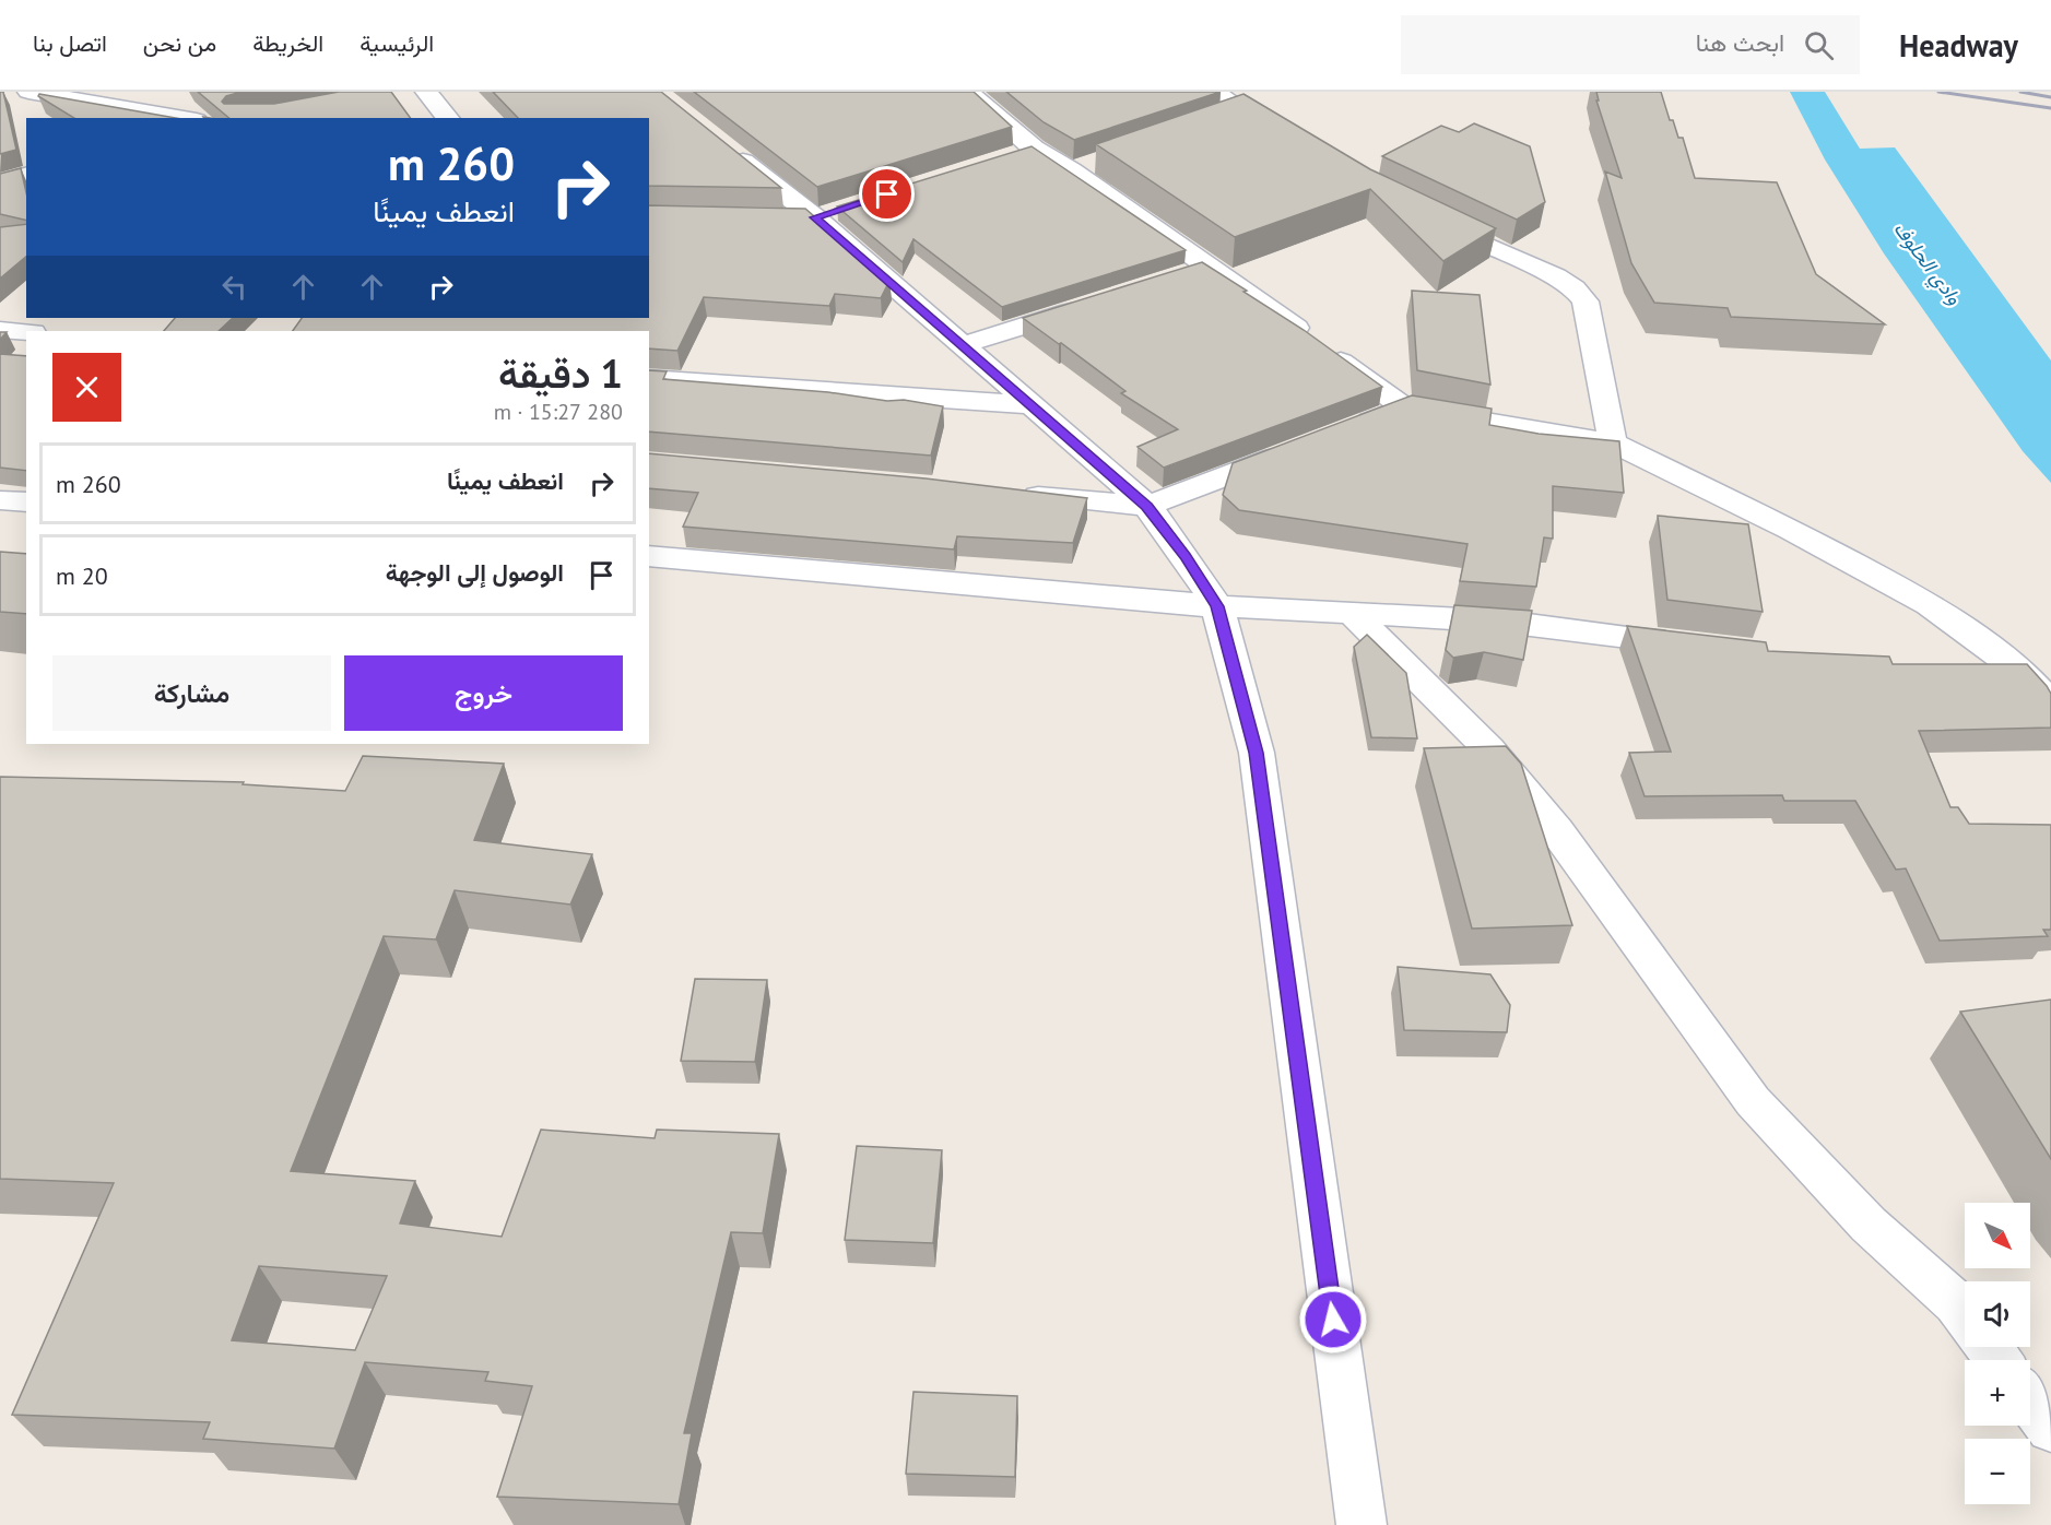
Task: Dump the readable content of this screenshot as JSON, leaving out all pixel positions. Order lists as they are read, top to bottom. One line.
{"water":["وادي الحلوف"],"north":"bottom right","page":{"header":"Headway","search":"ابحث هنا","nav":["الرئيسية","الخريطة","من نحن","اتصل بنا"],"turn":["260 m","انعطف يمينًا"],"heading":["1 دقيقة","280 m · 15:27"],"list":[{"name":"انعطف يمينًا","value":"260 m"},{"name":"الوصول إلى الوجهة","value":"20 m"}],"buttons":["خروج","مشاركة"],"map_buttons":["+","−"]}}
